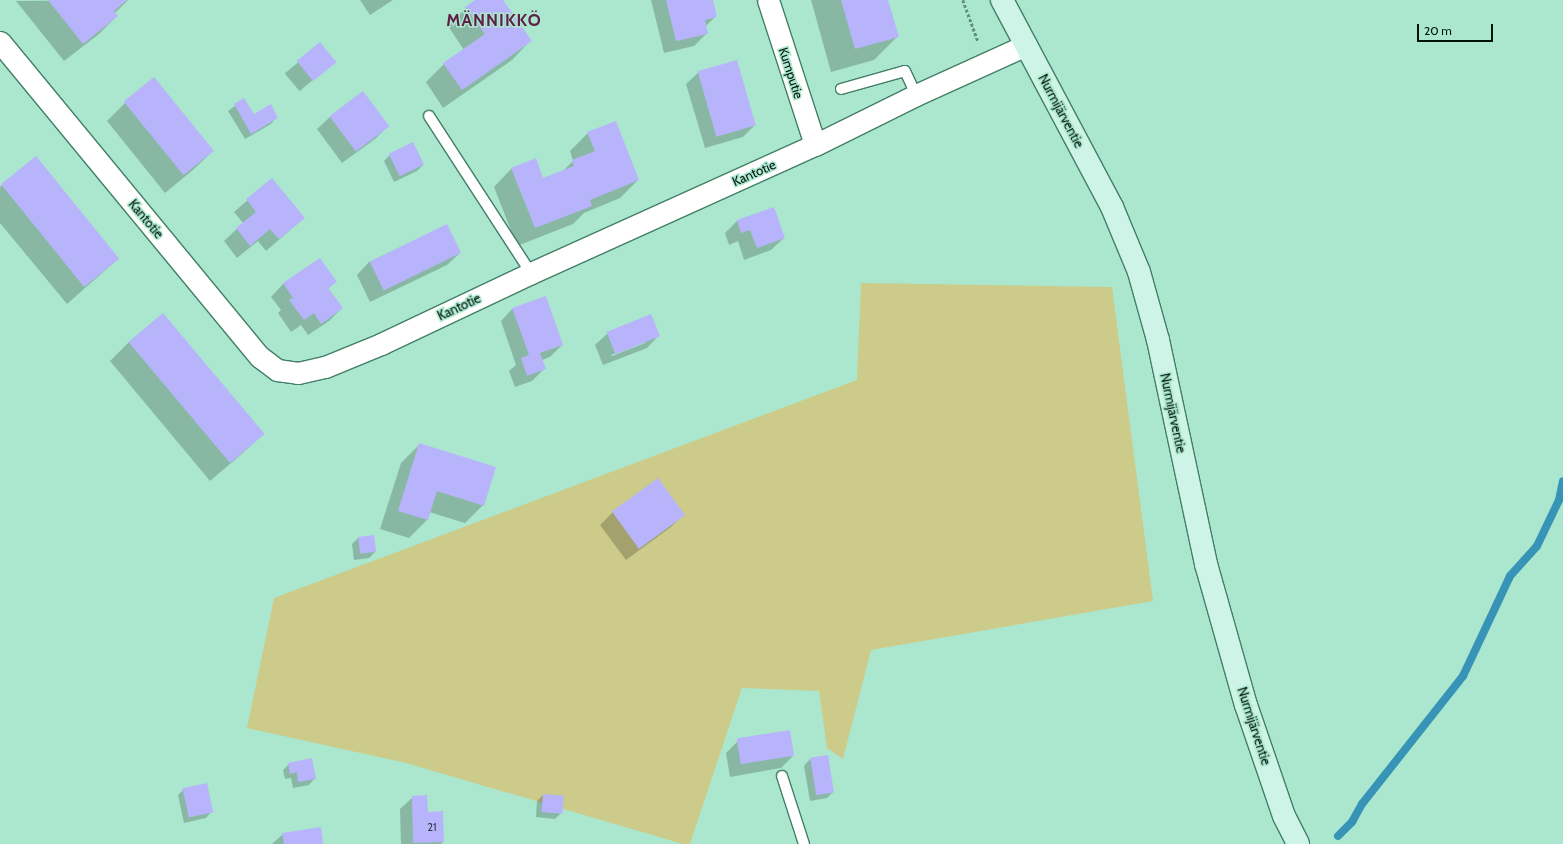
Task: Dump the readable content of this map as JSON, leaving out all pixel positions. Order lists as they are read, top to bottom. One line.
{"streets":{"street":["Kumputie","Nurmijärventie","Kantotie"]},"crossings":[["Kumputie","Kantotie"],["Nurmijärventie","Kantotie"]],"districts":["MÄNNIKKÖ"],"house_numbers":["21"],"scale_bar":"20 m"}
